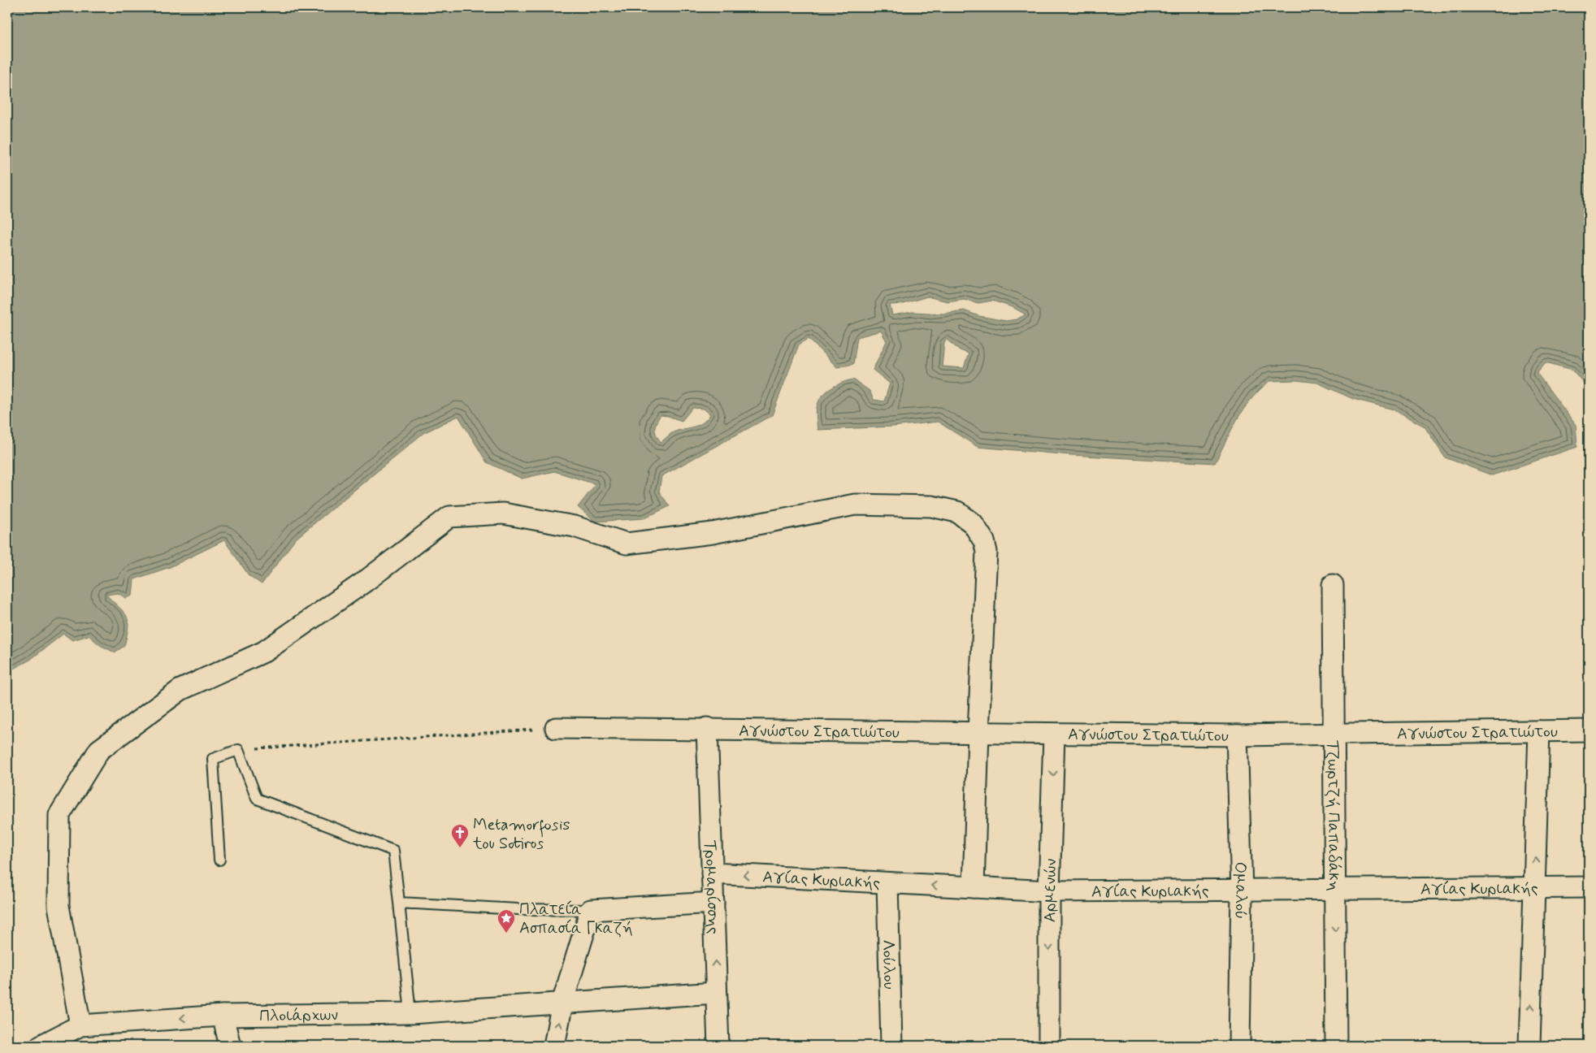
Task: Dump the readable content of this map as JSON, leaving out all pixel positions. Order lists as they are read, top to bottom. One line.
{"streets":{"street":["Αγνώστου Στρατιώτου","Τζωρτζή Παπαδάκη","Αγίας Κυριακής","Τρομαρίσσης","Αρμενών","Ομαλού","Λούλου","Πλοιάρχων"]},"crossings":[["Αγνώστου Στρατιώτου","Τζωρτζή Παπαδάκη"],["Αγνώστου Στρατιώτου","Τρομαρίσσης"],["Αγνώστου Στρατιώτου","Αρμενών"],["Αγνώστου Στρατιώτου","Ομαλού"],["Τζωρτζή Παπαδάκη","Αγίας Κυριακής"],["Αγίας Κυριακής","Τρομαρίσσης"],["Αγίας Κυριακής","Αρμενών"],["Αγίας Κυριακής","Ομαλού"],["Αγίας Κυριακής","Λούλου"],["Τρομαρίσσης","Πλοιάρχων"]],"places":{"church":["Metamorfosis tou Sotiros"],"place":["Πλατεία Ασπασία Γκαζή"]}}
